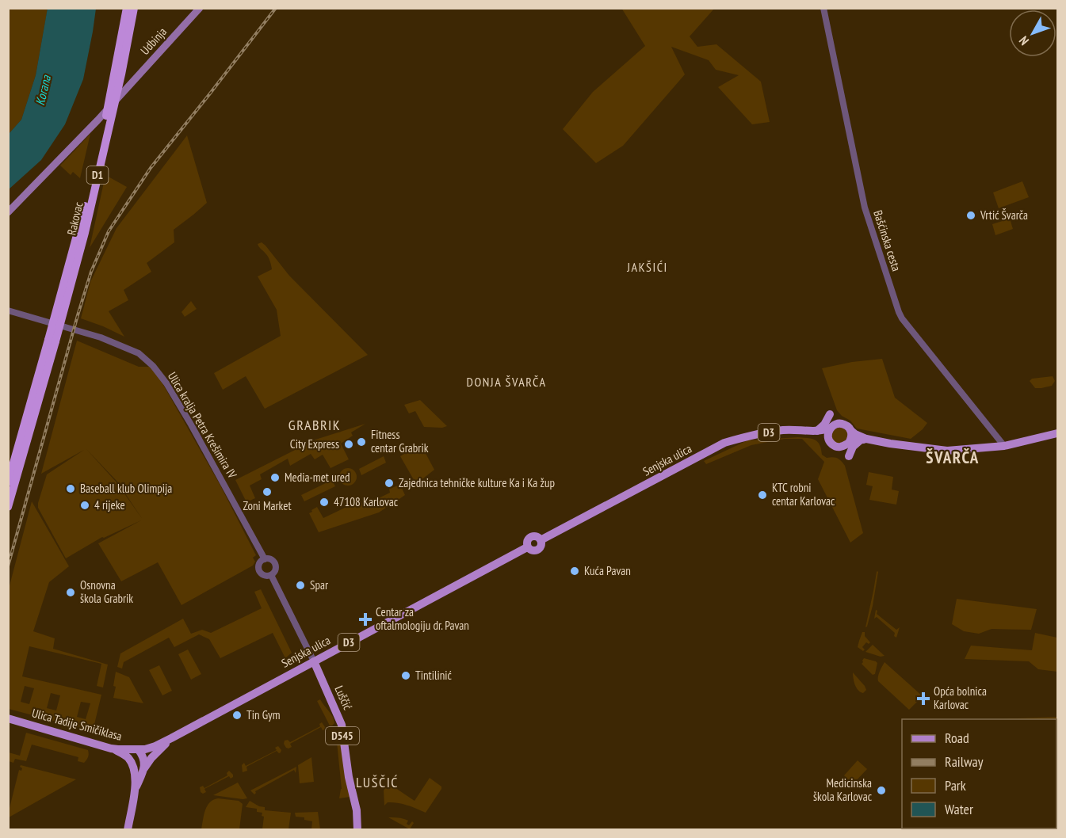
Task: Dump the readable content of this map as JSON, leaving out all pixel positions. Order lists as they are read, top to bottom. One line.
{"streets":{"highway":["D1","Rakovac"],"main road":["Udbinja","D3","Senjska ulica","Luščić","Ulica Tadije Smičiklasa","D545"],"street":["Bašćinska cesta","Ulica kralja Petra Krešimira IV"]},"crossings":[["D1","Rakovac"],["Bašćinska cesta","D3"],["D3","Senjska ulica"],["D3","Ulica Tadije Smičiklasa"],["Senjska ulica","Luščić"]],"districts":["JAKŠIĆI","DONJA ŠVARČA","GRABRIK","ŠVARČA","LUŠČIĆ"],"water":["Korana"],"places":{"other":["Vrtić Švarča","Fitness centar Grabrik","City Express","Media-met ured","Zajednica tehničke kulture Ka i Ka žup","Baseball klub Olimpija","Zoni Market","KTC robni centar Karlovac","47108 Karlovac","4 rijeke","Kuća Pavan","Spar","Osnovna škola Grabrik","Tintilinić","Tin Gym","Medicinska škola Karlovac"],"health":["Centar za oftalmologiju dr. Pavan","Opća bolnica Karlovac"]},"legend":["Road","Railway","Park","Water"],"north":"bottom left"}
